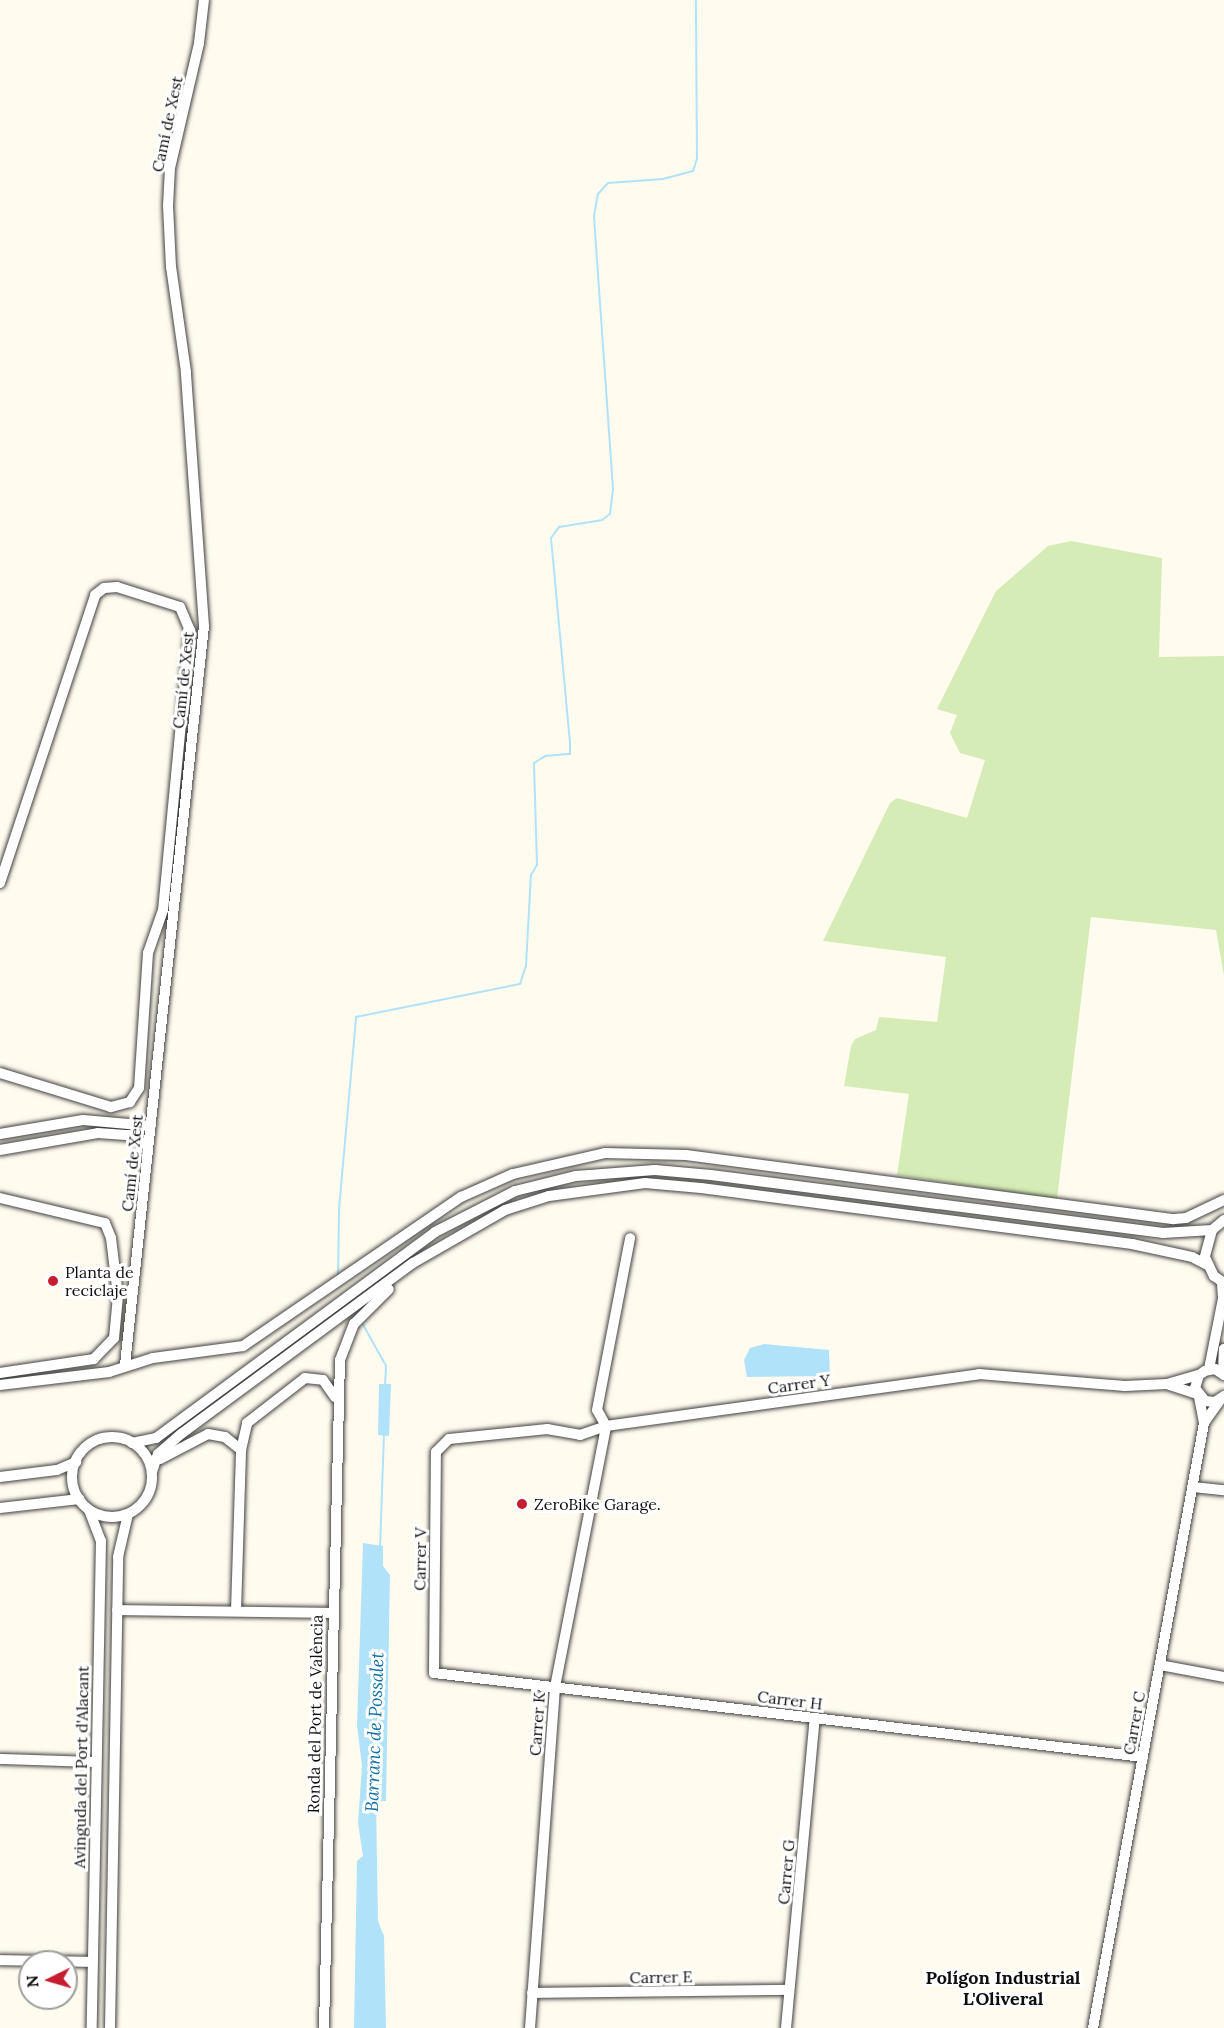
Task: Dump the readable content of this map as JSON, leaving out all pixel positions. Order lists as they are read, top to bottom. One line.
{"streets":{"street":["Camí de Xest","Carrer Y","Carrer V","Carrer H","Ronda del Port de València","Carrer C","Carrer K","Avinguda del Port d'Alacant","Carrer G","Carrer E"]},"crossings":[["Carrer Y","Carrer V"],["Carrer Y","Carrer C"],["Carrer Y","Carrer K"],["Carrer V","Carrer H"],["Carrer H","Carrer C"],["Carrer H","Carrer K"],["Carrer H","Carrer G"],["Carrer K","Carrer E"],["Carrer G","Carrer E"]],"districts":["Polígon Industrial L'Oliveral"],"water":["Barranc de Possalet"],"places":["Planta de reciclaje","ZeroBike Garage."],"north":"left"}
